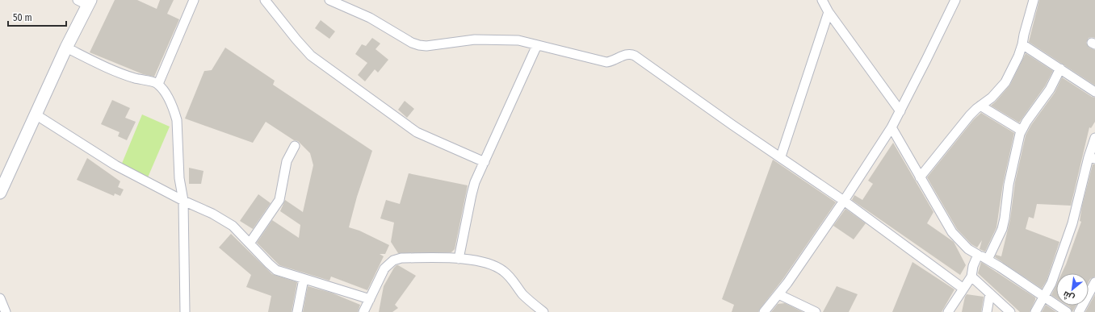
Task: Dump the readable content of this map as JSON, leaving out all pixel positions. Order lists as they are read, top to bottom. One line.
{"scale_bar":"50 m","north":"bottom left"}
